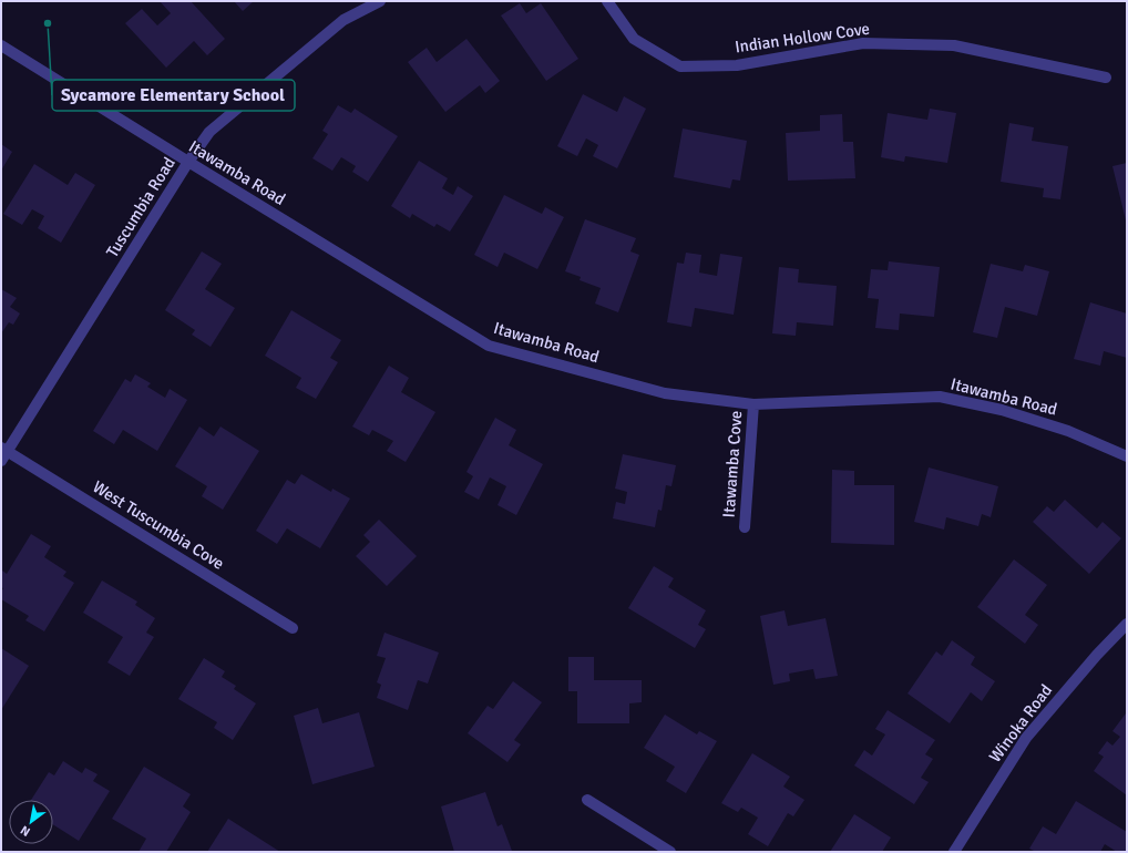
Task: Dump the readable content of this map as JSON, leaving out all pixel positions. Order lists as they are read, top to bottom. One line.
{"streets":{"street":["Indian Hollow Cove","Itawamba Road","Tuscumbia Road","Itawamba Cove","West Tuscumbia Cove","Winoka Road"]},"crossings":[["Itawamba Road","Tuscumbia Road"],["Itawamba Road","Itawamba Cove"],["Tuscumbia Road","West Tuscumbia Cove"]],"places":["Sycamore Elementary School"],"north":"bottom left"}
